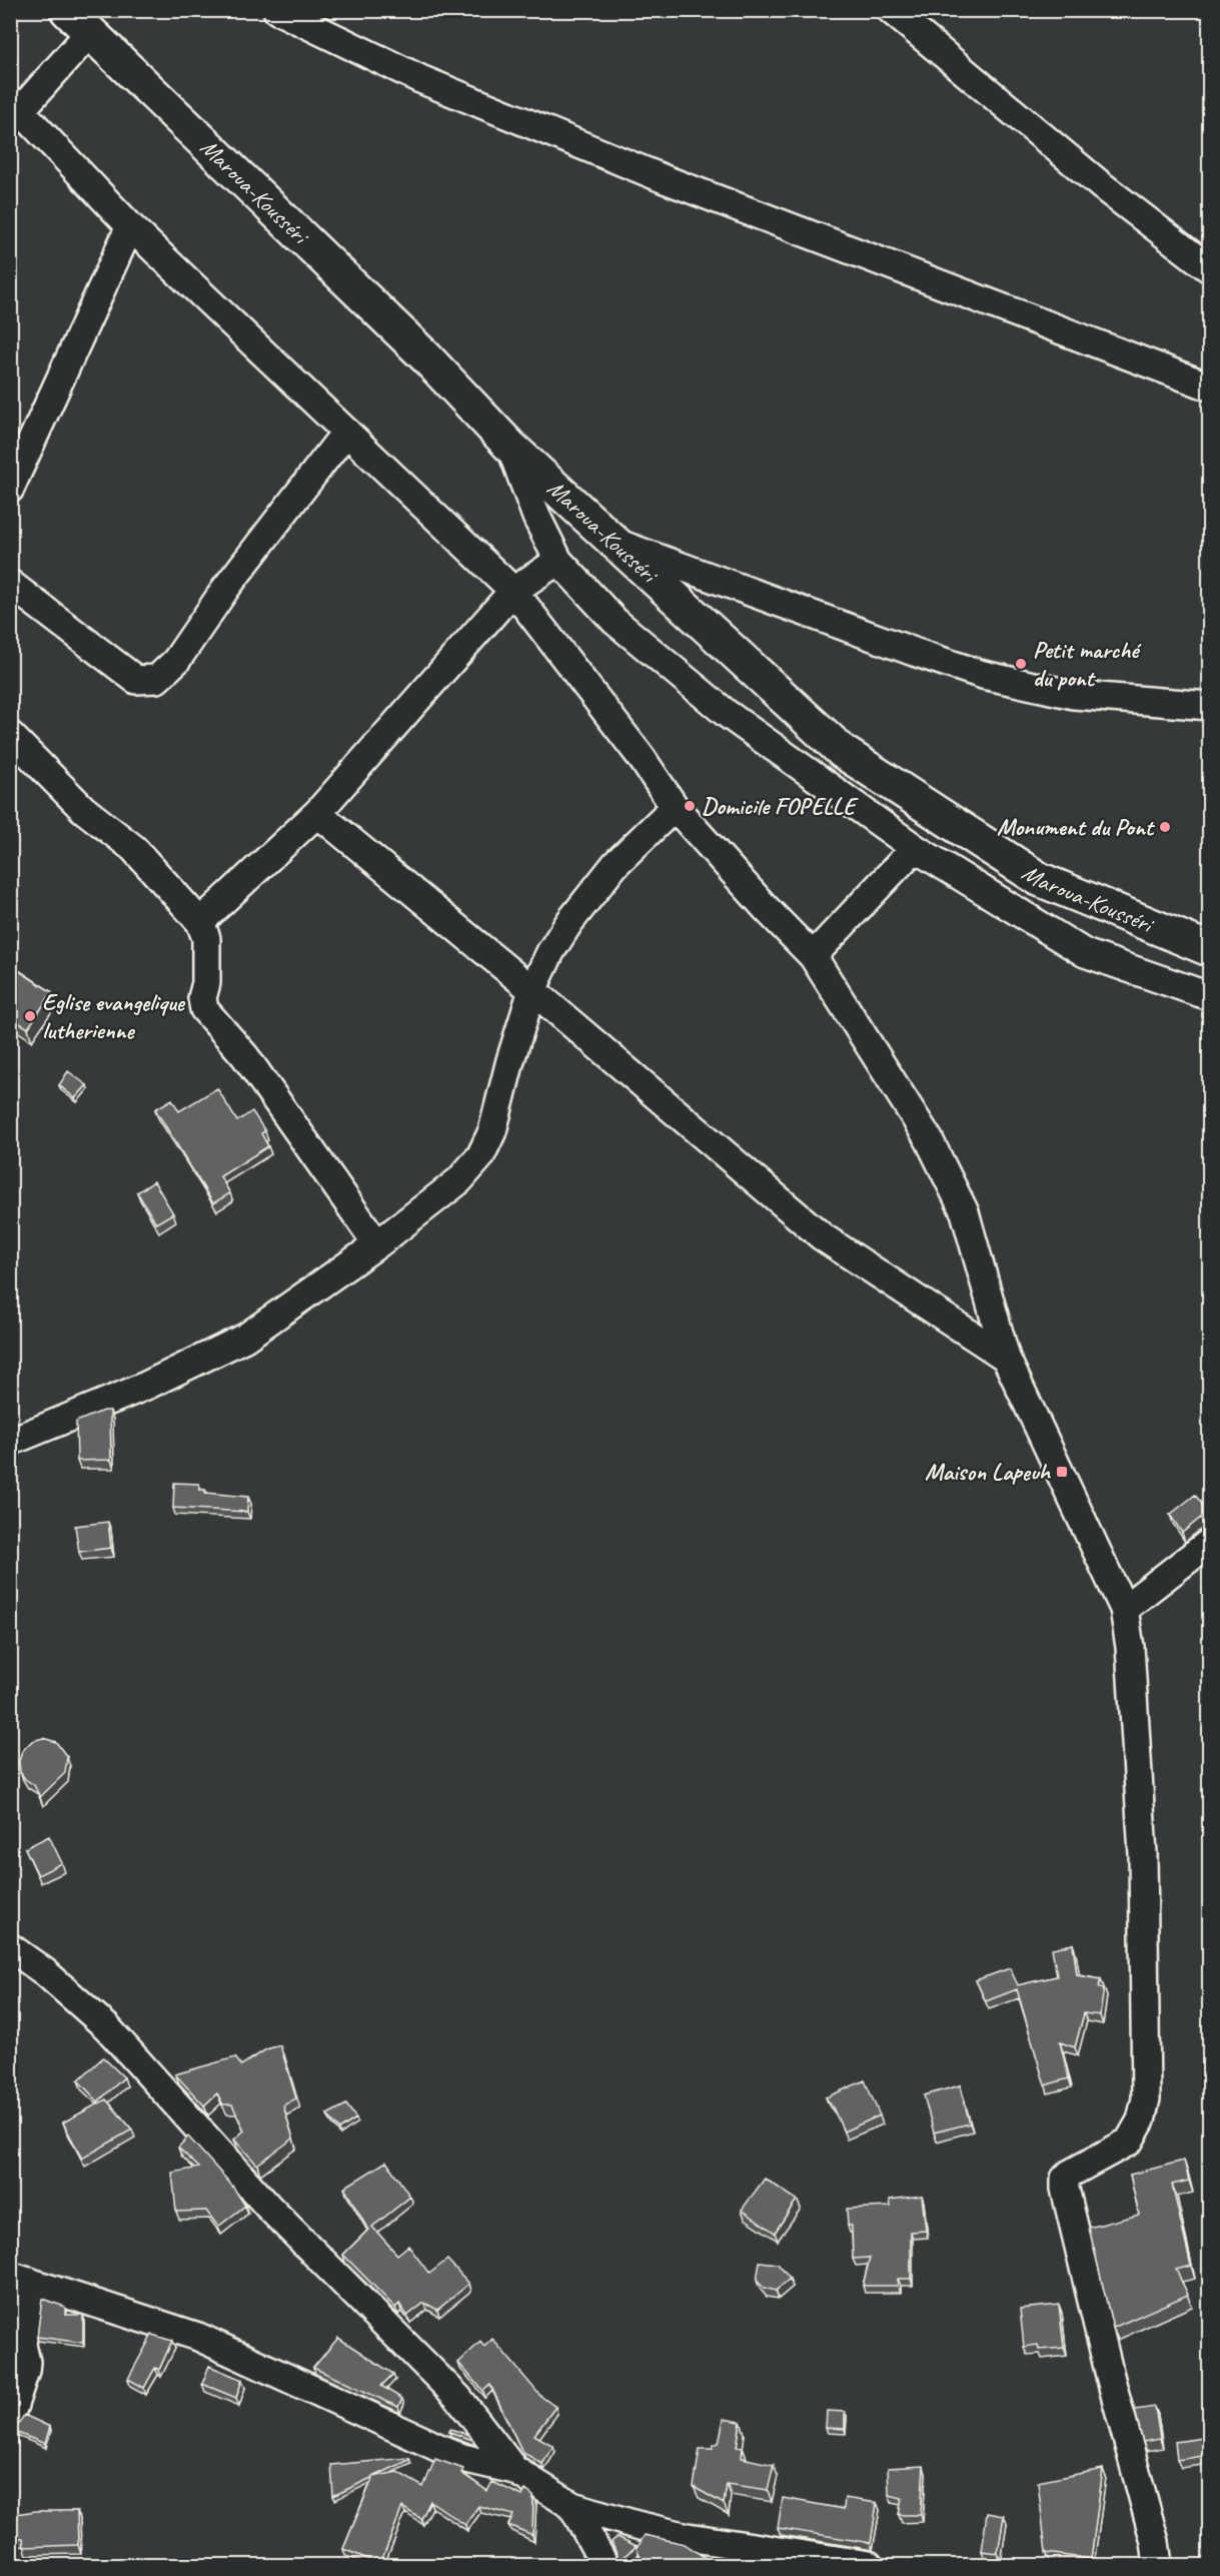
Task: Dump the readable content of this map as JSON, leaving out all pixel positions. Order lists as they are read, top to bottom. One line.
{"streets":{"highway":["Maroua-Kousséri"]},"places":{"other":["Petit marché du pont","Domicile FOPELLE","Monument du Pont","Eglise evangelique lutherienne"],"transit":["Maison Lapeuh"]}}
